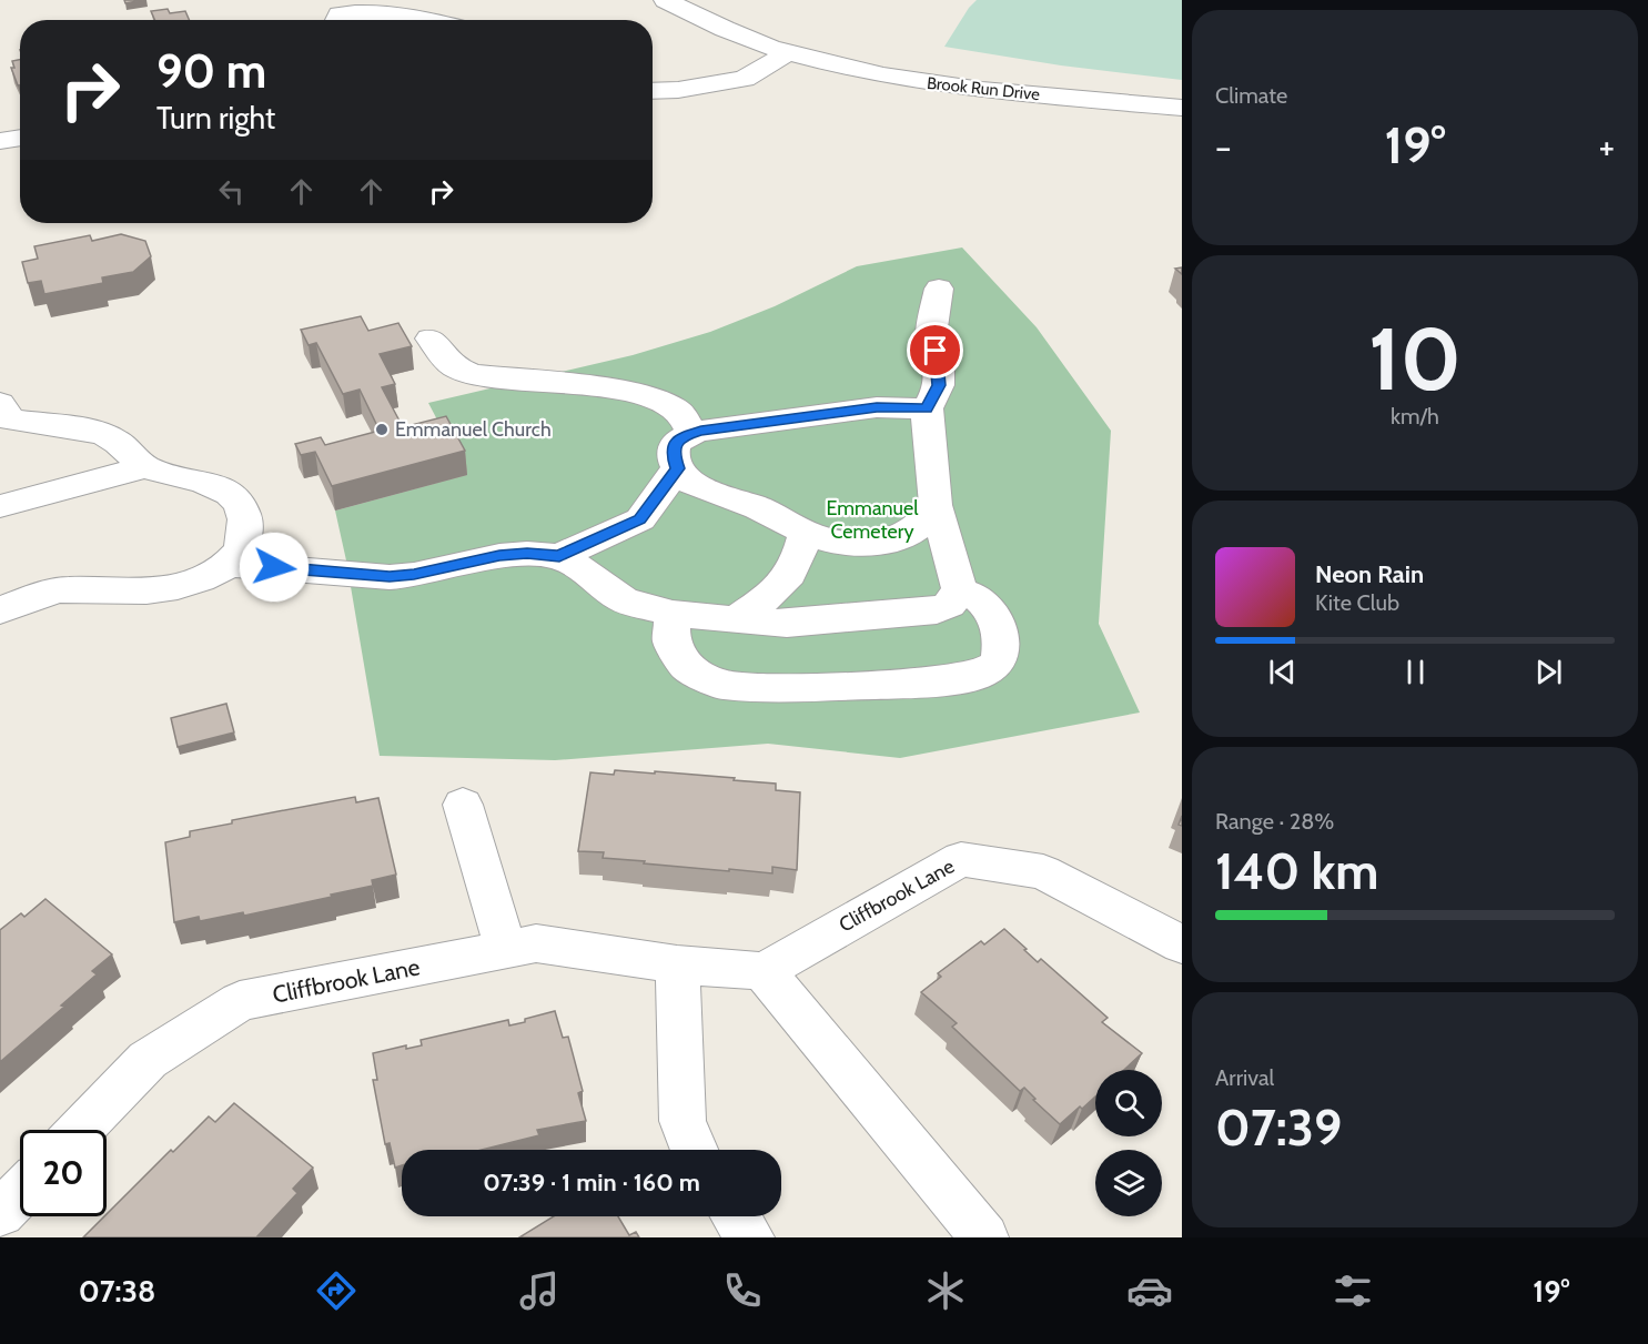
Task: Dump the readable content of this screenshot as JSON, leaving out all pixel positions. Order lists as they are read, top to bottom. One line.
{"streets":{"street":["Brook Run Drive","Cliffbrook Lane"]},"parks":["Emmanuel Cemetery"],"places":["Emmanuel Church"],"page":{"tile":["Climate",["10","km/h"],["Range · 28%","140 km"],["Arrival","07:39"]],"turn":["90 m","Turn right"],"heat":["−","19°","+"],"song":["Neon Rain","Kite Club"],"limit":"20","trip":"07:39 · 1 min · 160 m","tabs":["07:38","19°"]}}
